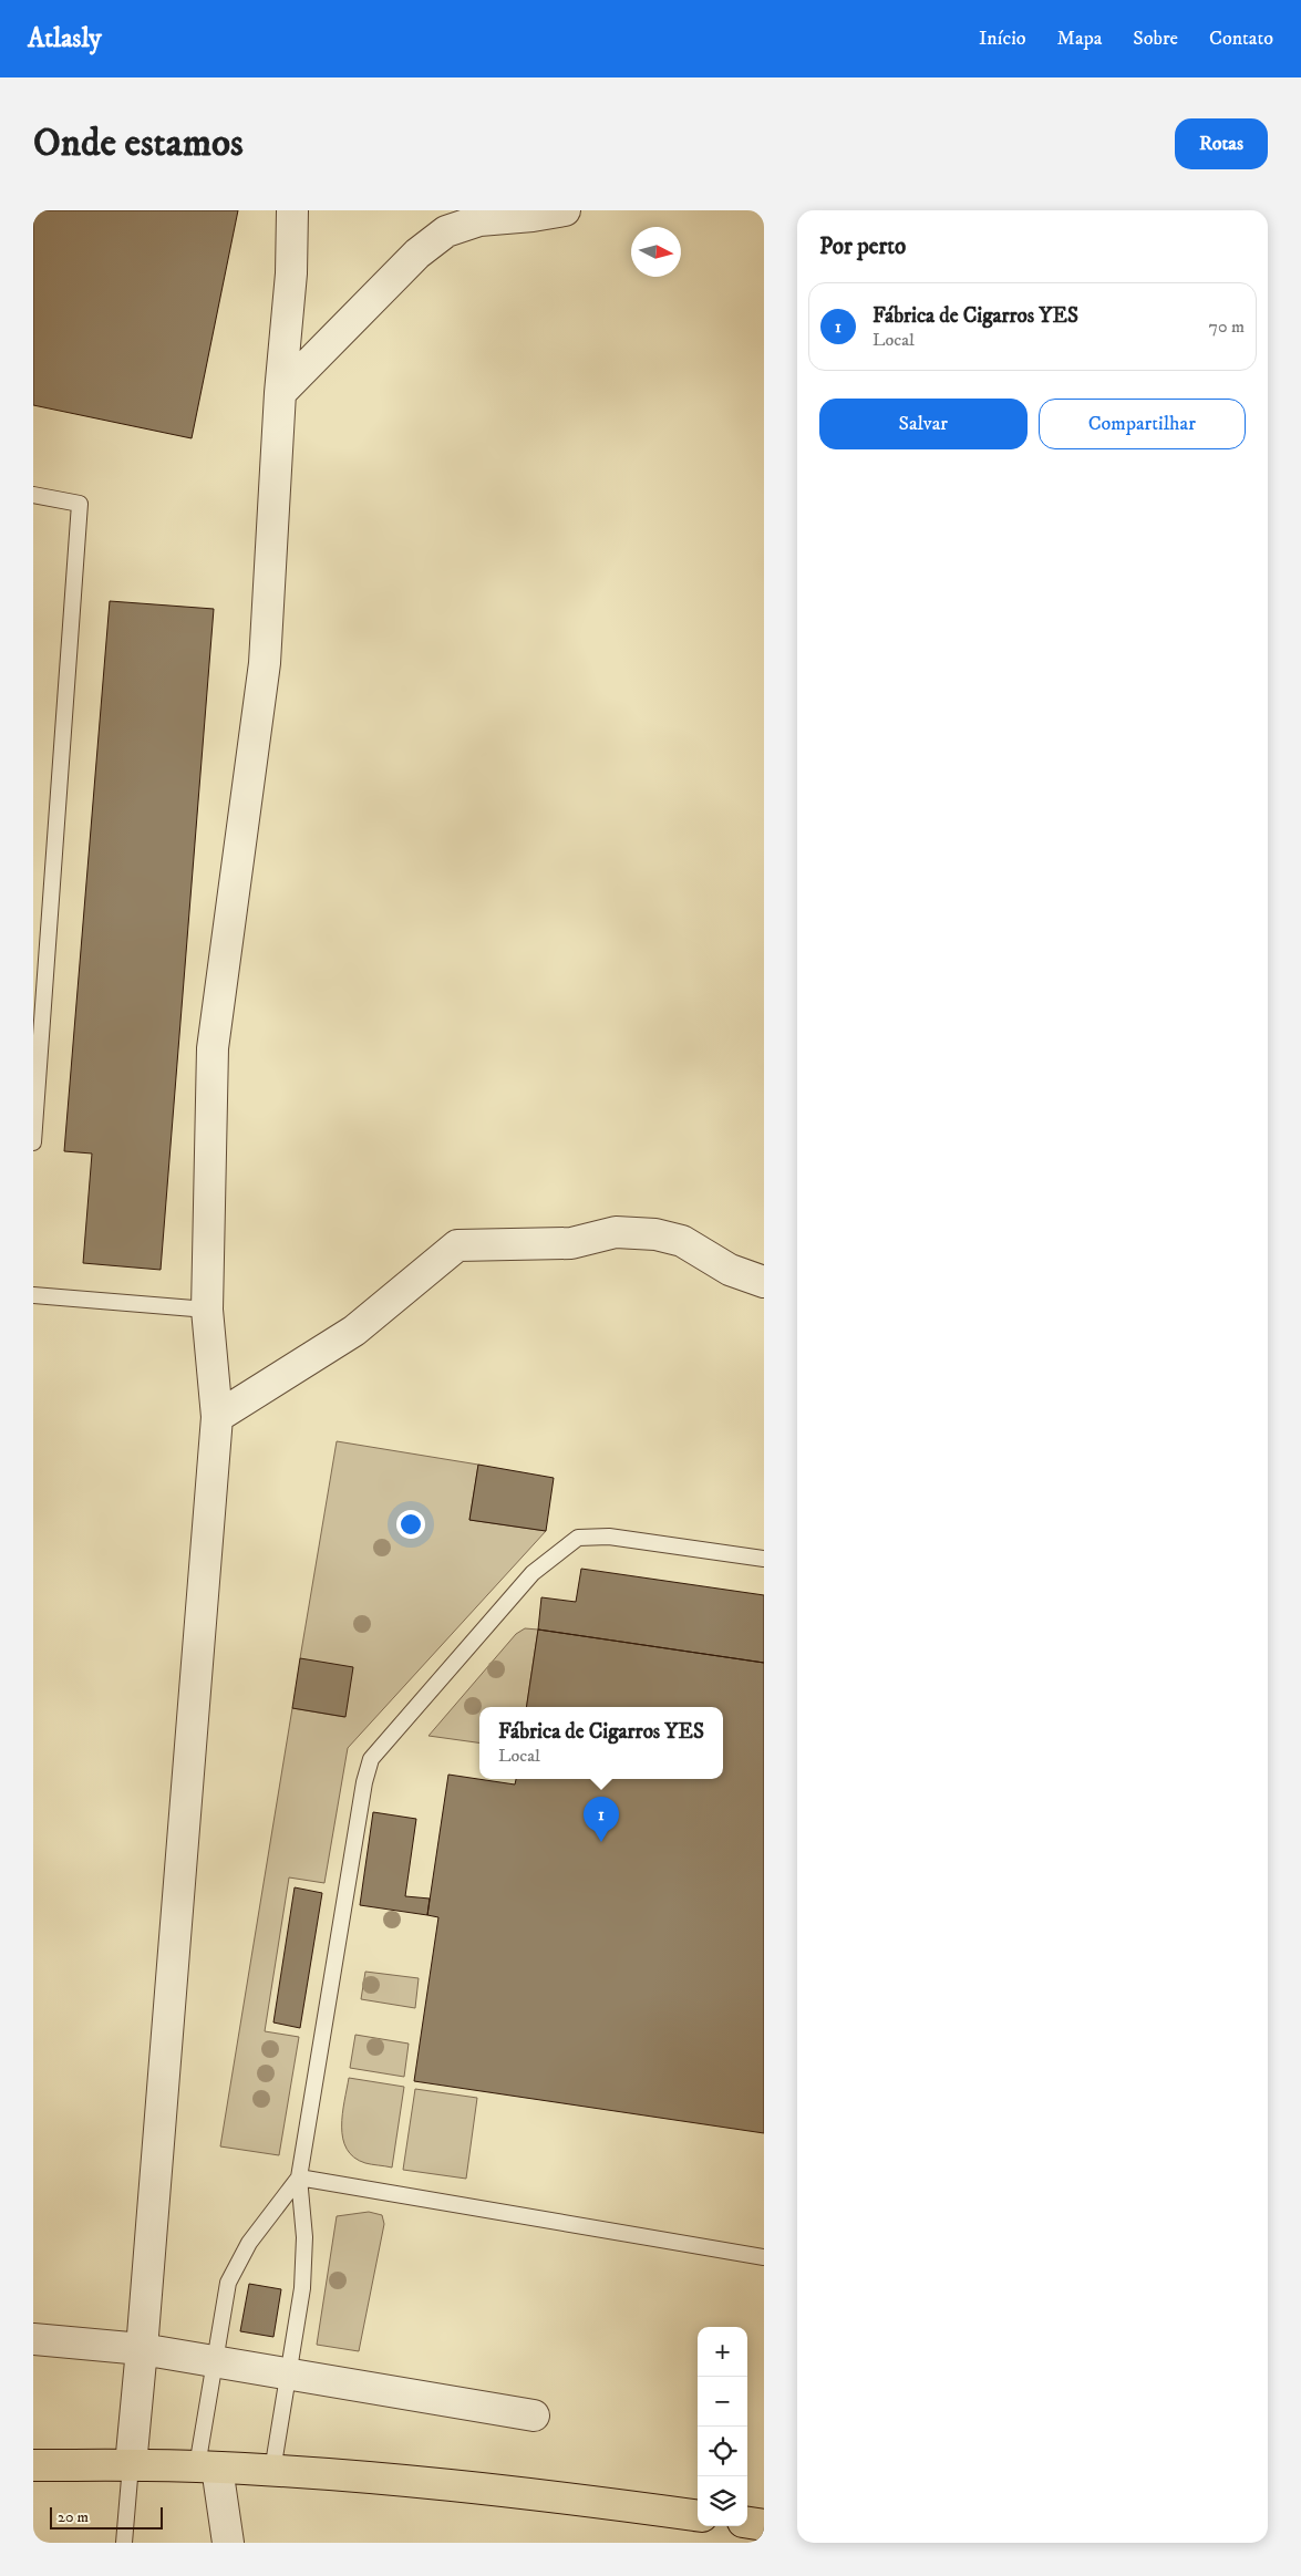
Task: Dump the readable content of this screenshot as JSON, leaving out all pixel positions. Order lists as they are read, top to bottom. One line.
{"scale_bar":"20 m","north":"right","page":{"header":"Atlasly","nav":["Início","Mapa","Sobre","Contato"],"buttons":["Rotas",["Salvar","Compartilhar"]],"title":"Onde estamos","heading":"Por perto","list":[{"mark":"1","name":"Fábrica de Cigarros YES","note":"Local","value":"70 m"}],"popup":["Fábrica de Cigarros YES","Local"],"pins":"1","map_buttons":["+","−"],"scale":"20 m"}}
